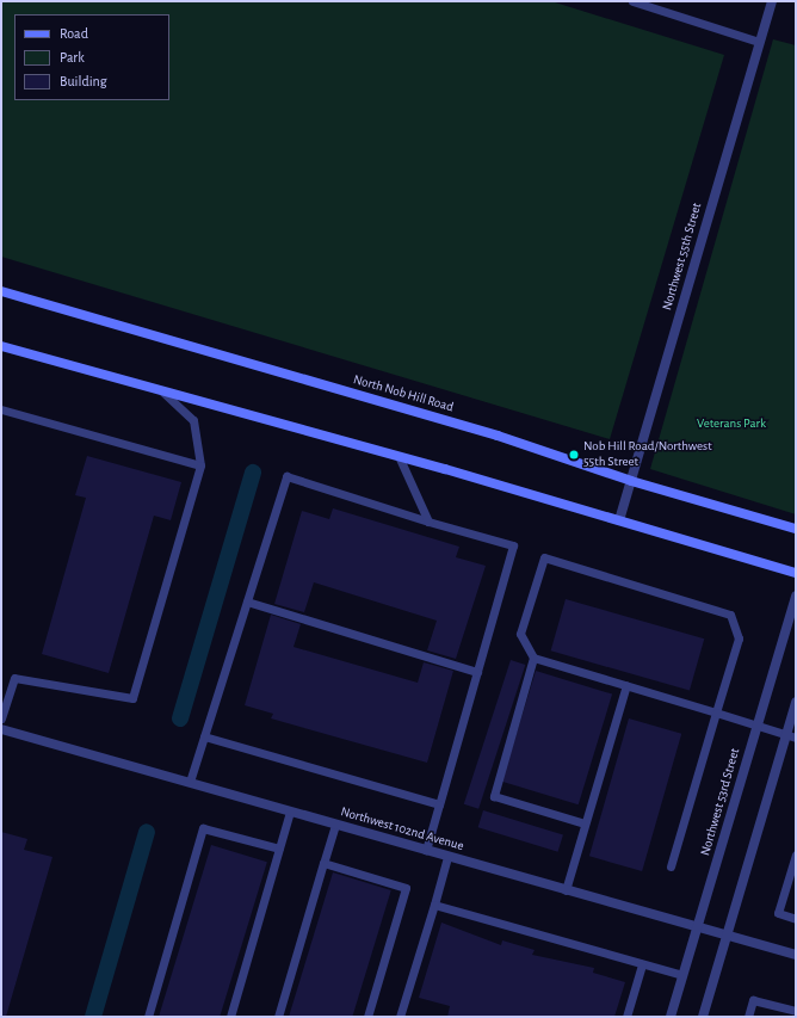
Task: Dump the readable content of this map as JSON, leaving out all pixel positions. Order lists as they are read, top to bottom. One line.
{"streets":{"main road":["North Nob Hill Road"],"street":["Northwest 55th Street","Northwest 53rd Street","Northwest 102nd Avenue"]},"crossings":[["Northwest 55th Street","North Nob Hill Road"],["Northwest 53rd Street","Northwest 102nd Avenue"]],"parks":["Veterans Park"],"places":["Nob Hill Road/Northwest 55th Street"],"legend":["Road","Park","Building"]}
